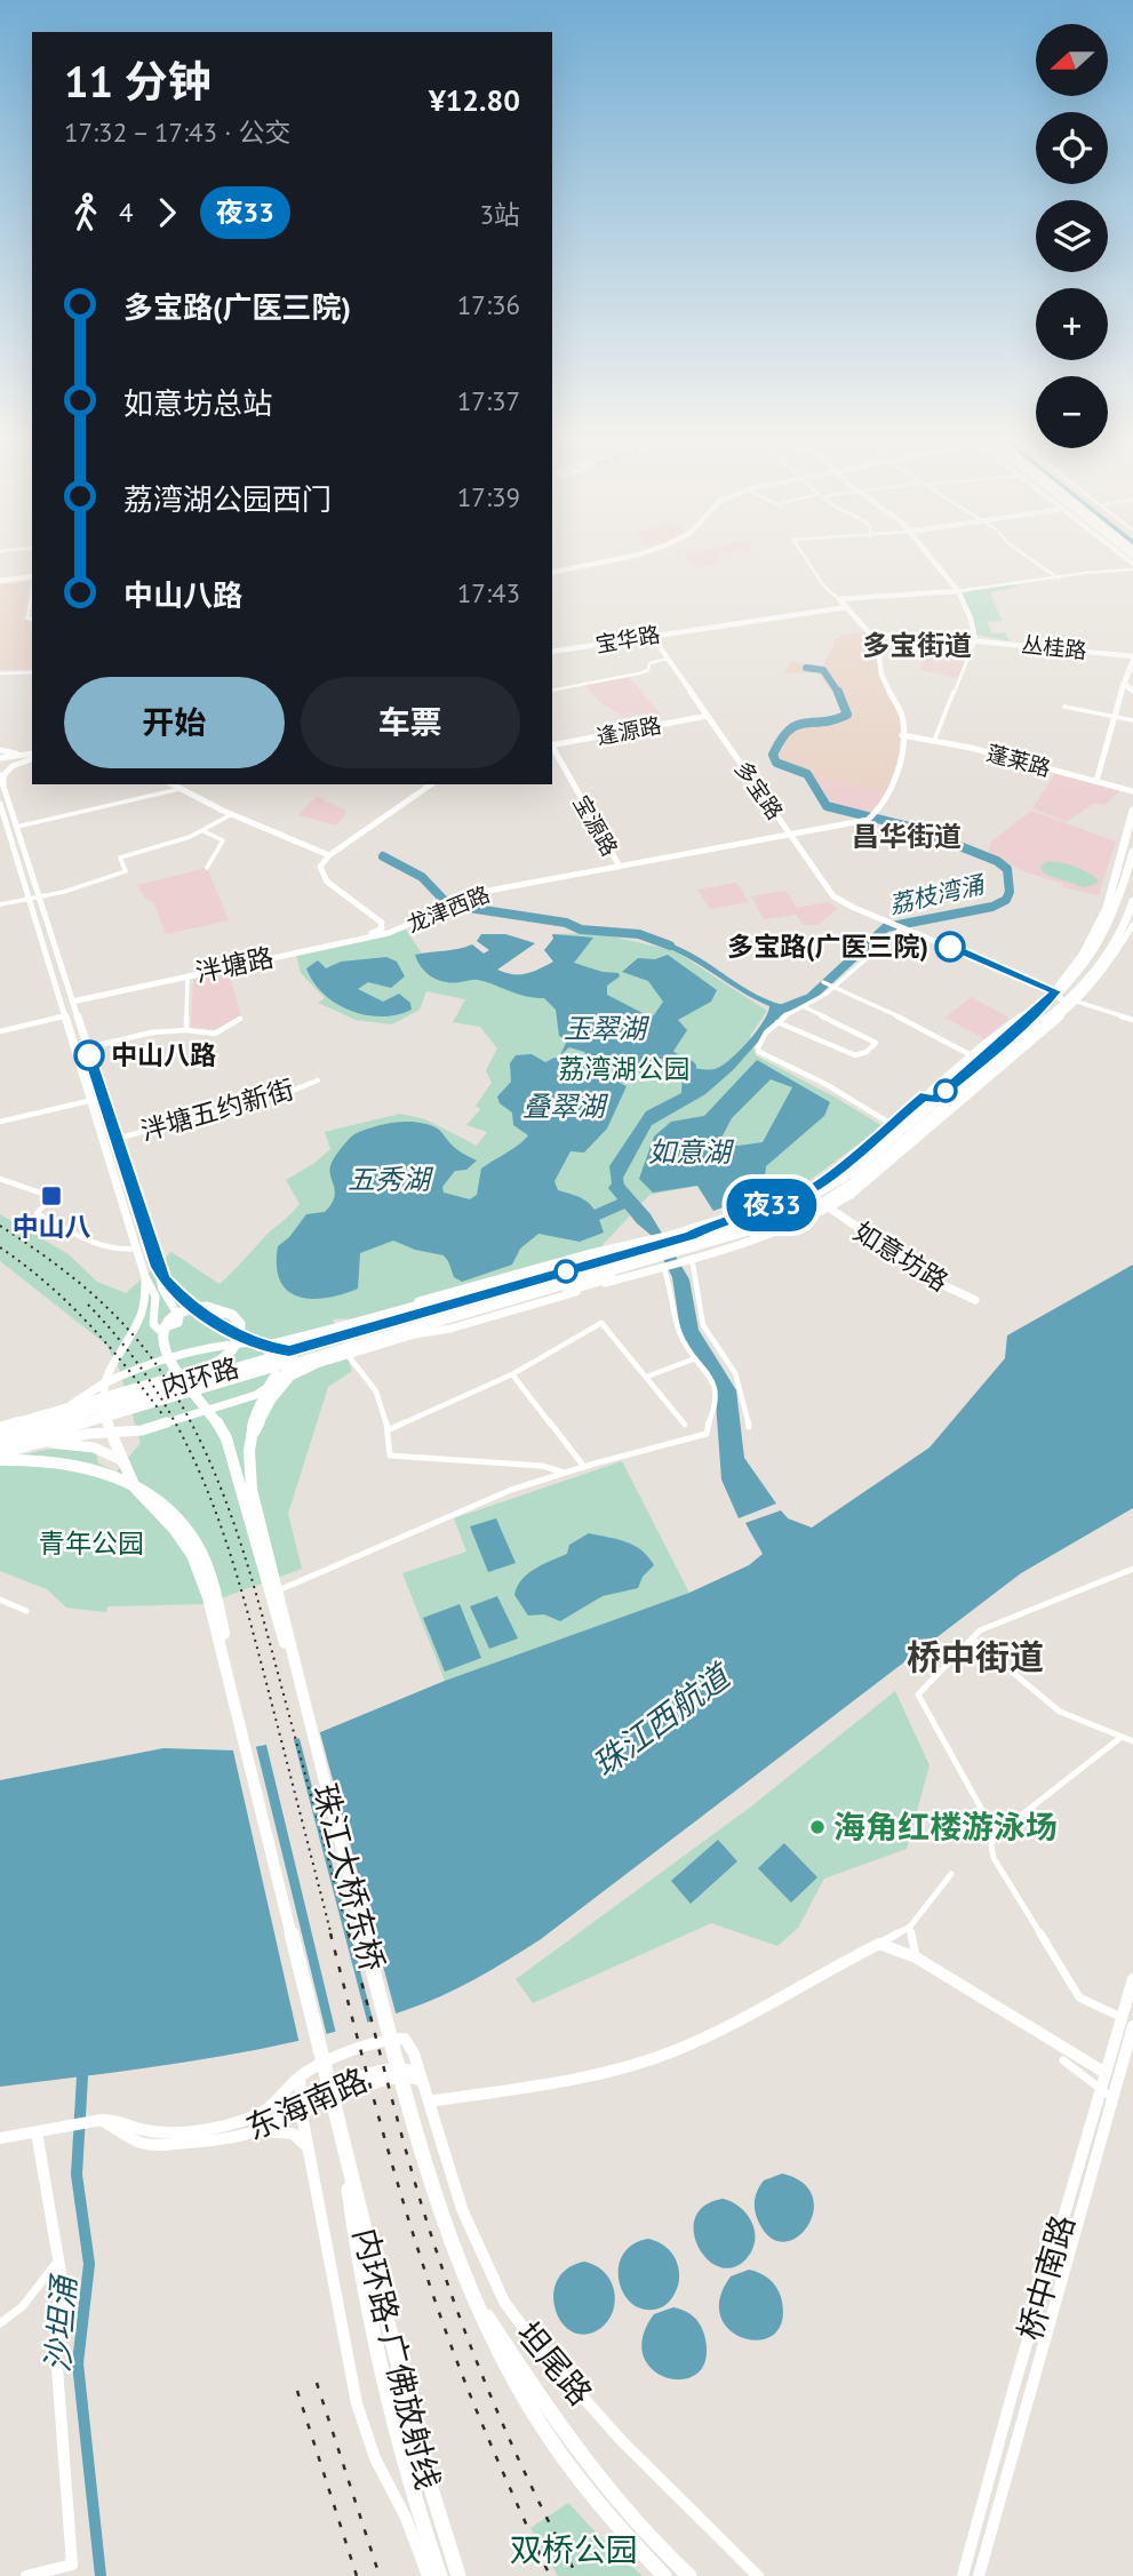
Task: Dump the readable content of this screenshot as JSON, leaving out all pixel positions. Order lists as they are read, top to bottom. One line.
{"streets":{"highway":["内环路","珠江大桥东桥","内环路-广佛放射线"],"street":["宝华路","丛桂路","逢源路","蓬莱路","多宝路","宝源路","龙津西路","泮塘路","泮塘五约新街","如意坊路","东海南路","桥中南路","坦尾路"]},"crossings":[["宝华路","多宝路"],["逢源路","多宝路"],["蓬莱路","龙津西路"],["多宝路","龙津西路"],["宝源路","龙津西路"],["龙津西路","泮塘路"],["东海南路","坦尾路"]],"districts":["多宝街道","昌华街道","桥中街道"],"water":["荔枝湾涌","玉翠湖","叠翠湖","如意湖","五秀湖","珠江西航道","沙坦涌"],"parks":["荔湾湖公园","青年公园","双桥公园"],"places":{"other":["多宝路(广医三院)","中山八路","海角红楼游泳场"],"transit":["中山八"]},"lines":["bus line 夜33"],"north":"left","page":{"on_map":"夜33","map_buttons":["+","−"],"heading":["11 分钟","17:32 – 17:43 · 公交","¥12.80"],"legs":["4","夜33","3站"],"list":[{"name":"多宝路(广医三院)","value":"17:36"},{"name":"如意坊总站","value":"17:37"},{"name":"荔湾湖公园西门","value":"17:39"},{"name":"中山八路","value":"17:43"}],"buttons":["开始","车票"]}}
